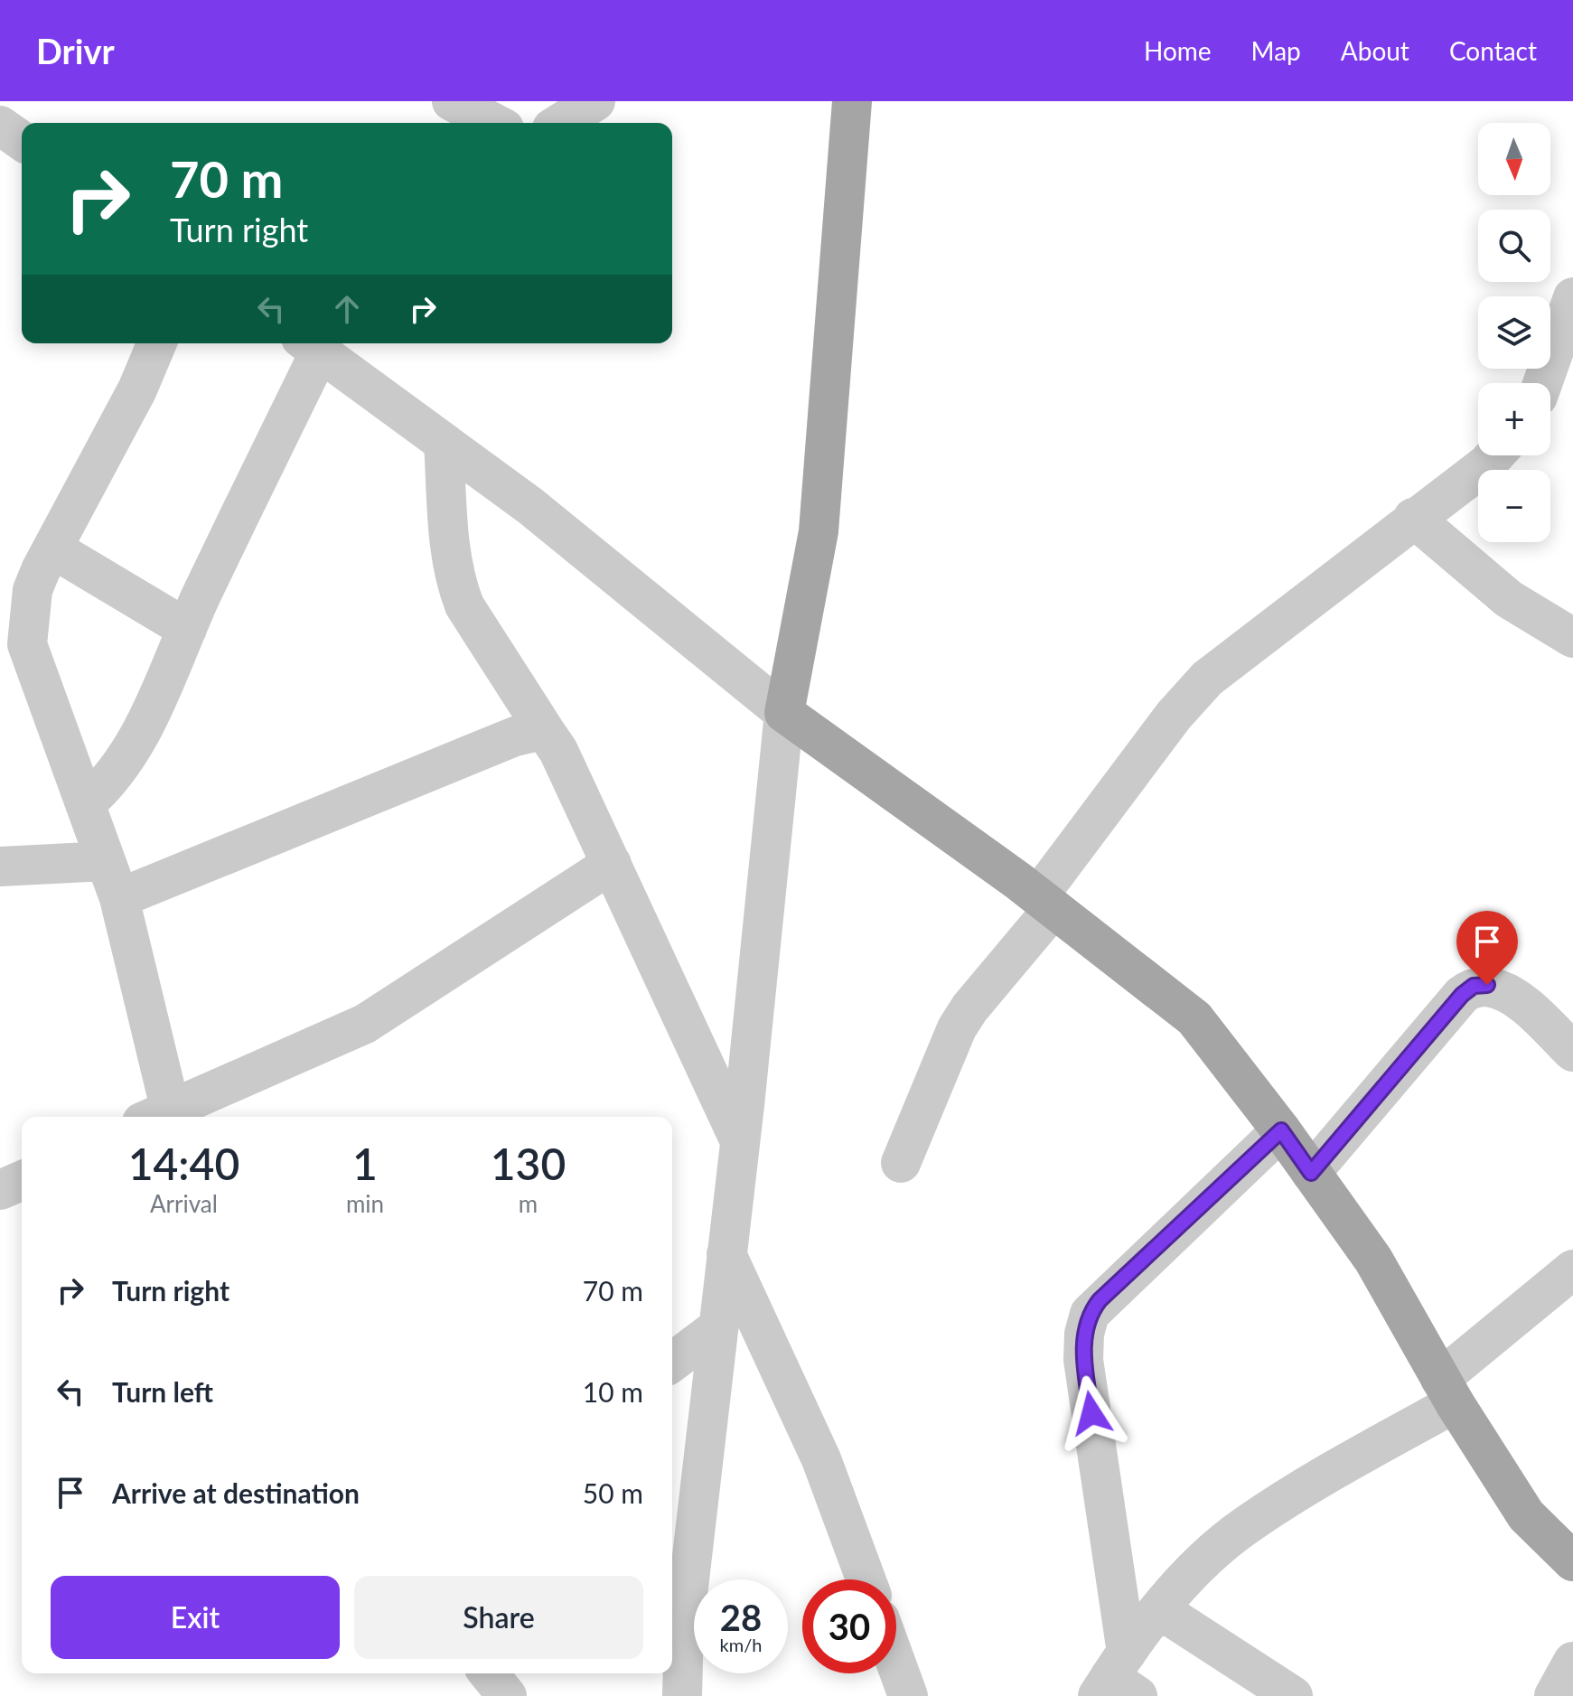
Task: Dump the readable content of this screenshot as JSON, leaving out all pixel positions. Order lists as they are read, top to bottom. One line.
{"north":"bottom","page":{"header":"Drivr","nav":["Home","Map","About","Contact"],"map_buttons":["+","−"],"turn":["70 m","Turn right"],"eta":["14:40","Arrival","1","min","130","m"],"list":[{"name":"Turn right","value":"70 m"},{"name":"Turn left","value":"10 m"},{"name":"Arrive at destination","value":"50 m"}],"buttons":["Exit","Share"],"speed":"28 km/h","limit":"30"}}
